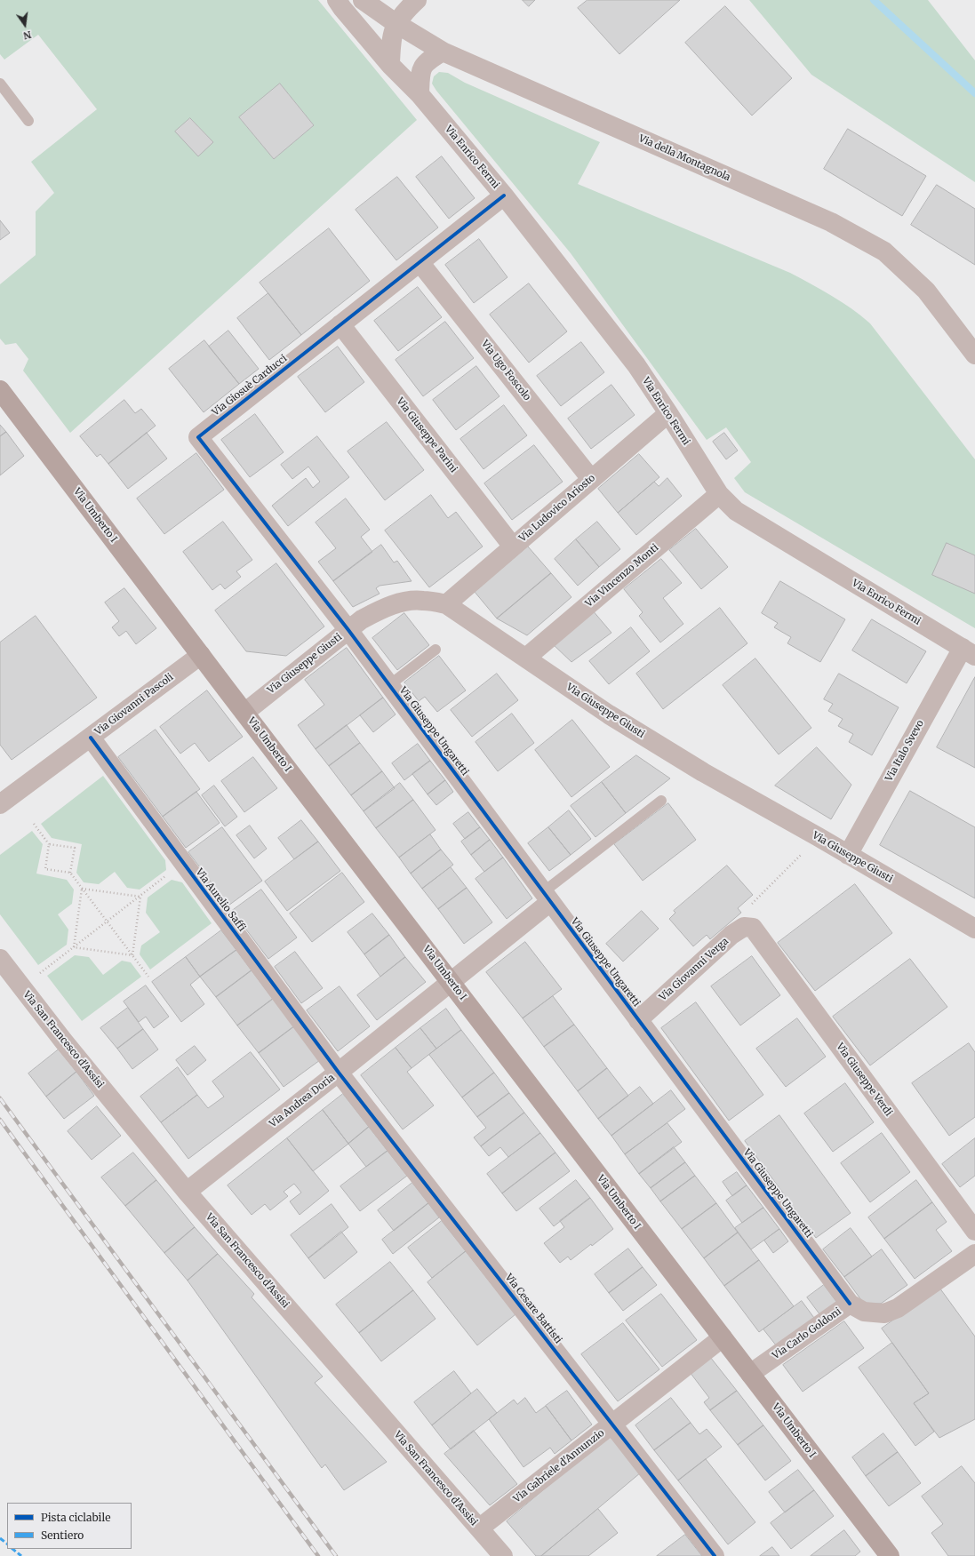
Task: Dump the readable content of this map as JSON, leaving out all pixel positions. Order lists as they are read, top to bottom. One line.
{"streets":{"main road":["Via Umberto I"],"street":["Via Enrico Fermi","Via della Montagnola","Via Ugo Foscolo","Via Giosuè Carducci","Via Giuseppe Parini","Via Ludovico Ariosto","Via Vincenzo Monti","Via Giuseppe Giusti","Via Giovanni Pascoli","Via Giuseppe Ungaretti","Via Italo Svevo","Via Aurelio Saffi","Via Giovanni Verga","Via San Francesco d'Assisi","Via Giuseppe Verdi","Via Andrea Doria","Via Cesare Battisti","Via Carlo Goldoni","Via Gabriele d'Annunzio"]},"crossings":[["Via Enrico Fermi","Via Giosuè Carducci"],["Via Enrico Fermi","Via Ludovico Ariosto"],["Via Enrico Fermi","Via Vincenzo Monti"],["Via Enrico Fermi","Via Italo Svevo"],["Via Ugo Foscolo","Via Giosuè Carducci"],["Via Ugo Foscolo","Via Ludovico Ariosto"],["Via Giosuè Carducci","Via Giuseppe Parini"],["Via Giosuè Carducci","Via Giuseppe Giusti"],["Via Giosuè Carducci","Via Giuseppe Ungaretti"],["Via Giuseppe Parini","Via Ludovico Ariosto"],["Via Ludovico Ariosto","Via Giuseppe Giusti"],["Via Umberto I","Via Giuseppe Giusti"],["Via Umberto I","Via Giovanni Pascoli"],["Via Umberto I","Via Andrea Doria"],["Via Umberto I","Via Carlo Goldoni"],["Via Umberto I","Via Gabriele d'Annunzio"],["Via Vincenzo Monti","Via Giuseppe Giusti"],["Via Giuseppe Giusti","Via Giuseppe Ungaretti"],["Via Giuseppe Giusti","Via Italo Svevo"],["Via Giovanni Pascoli","Via Aurelio Saffi"],["Via Giuseppe Ungaretti","Via Giovanni Verga"],["Via Giuseppe Ungaretti","Via Andrea Doria"],["Via Giuseppe Ungaretti","Via Carlo Goldoni"],["Via Aurelio Saffi","Via Andrea Doria"],["Via Aurelio Saffi","Via Cesare Battisti"],["Via Giovanni Verga","Via Giuseppe Verdi"],["Via San Francesco d'Assisi","Via Andrea Doria"],["Via San Francesco d'Assisi","Via Gabriele d'Annunzio"],["Via Andrea Doria","Via Cesare Battisti"],["Via Cesare Battisti","Via Gabriele d'Annunzio"]],"legend":["Pista ciclabile","Sentiero"],"north":"bottom"}
